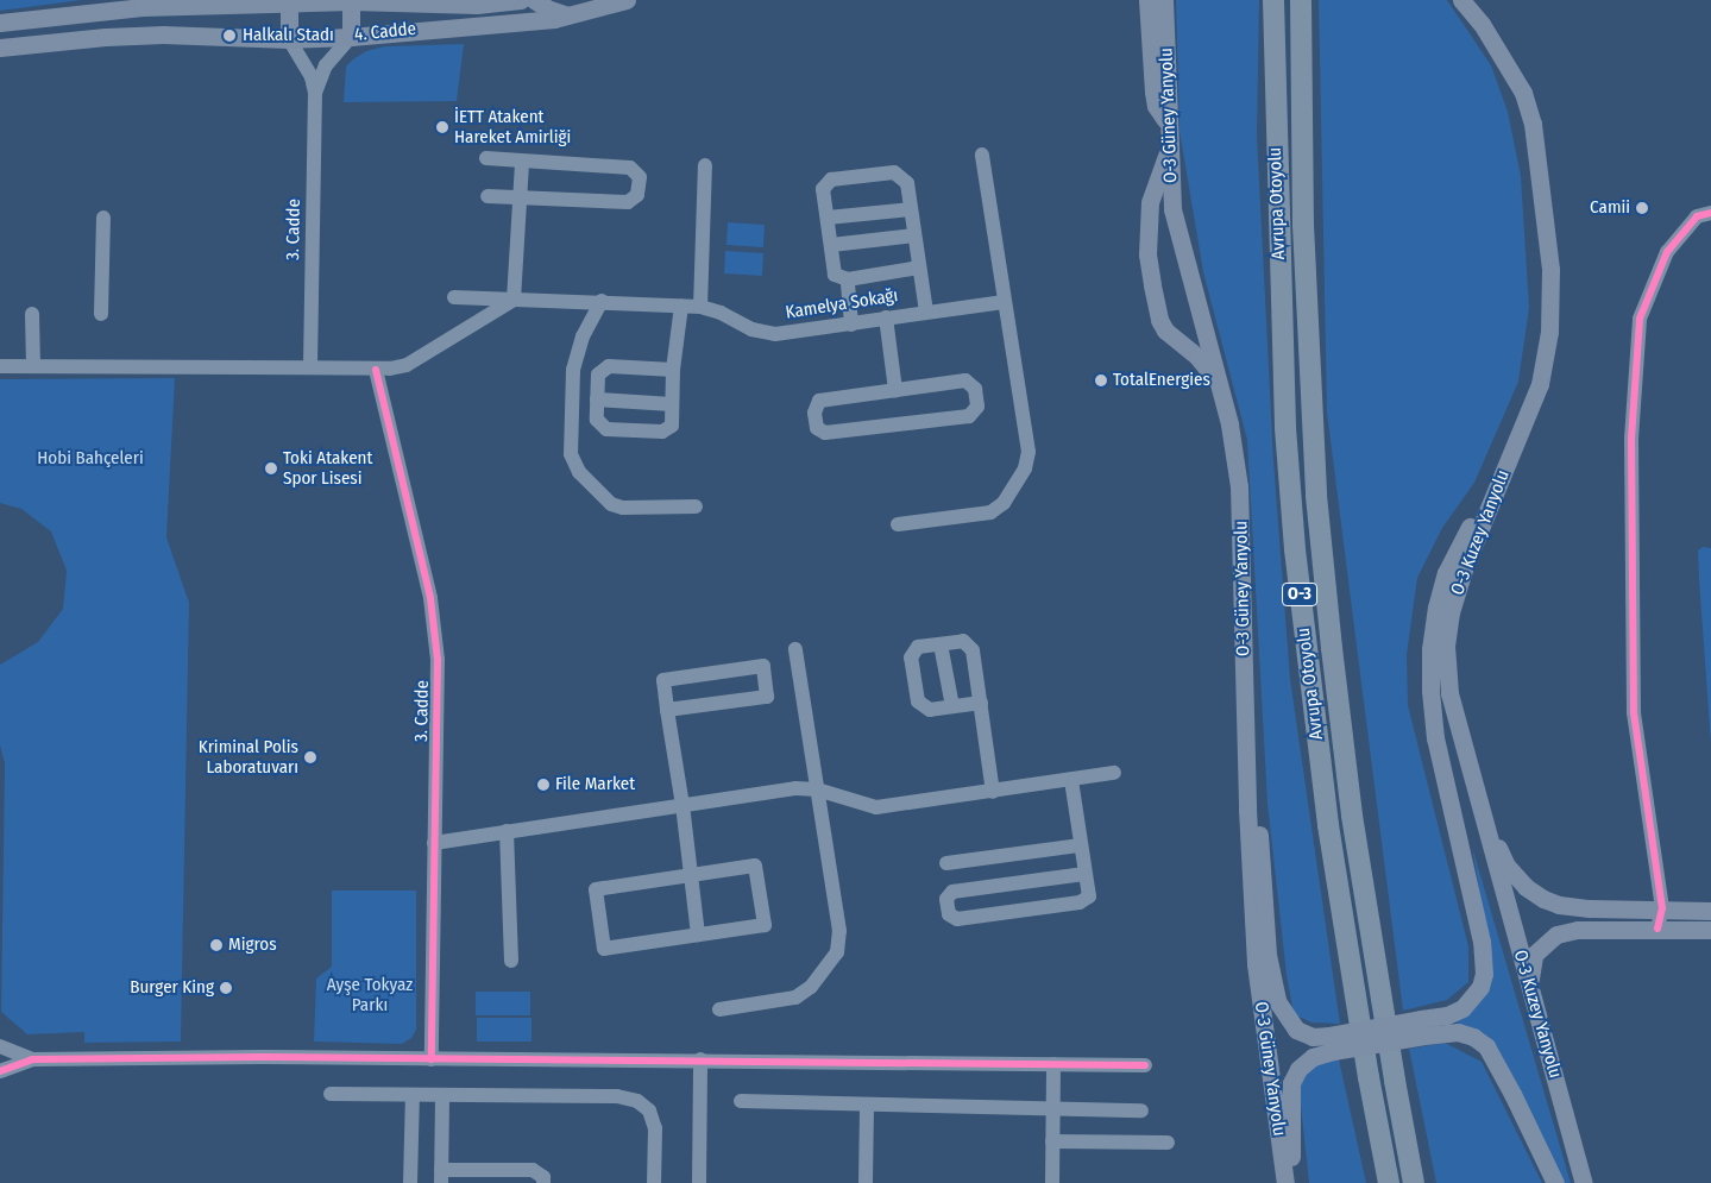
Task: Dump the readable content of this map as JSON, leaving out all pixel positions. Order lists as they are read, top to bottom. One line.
{"streets":{"highway":["Avrupa Otoyolu","O-3"],"main road":["4. Cadde","O-3 Güney Yanyolu","O-3 Kuzey Yanyolu"],"street":["3. Cadde","Kamelya Sokağı"]},"parks":["Hobi Bahçeleri","Ayşe Tokyaz Parkı"],"places":["Halkalı Stadı","İETT Atakent Hareket Amirliği","Camii","TotalEnergies","Toki Atakent Spor Lisesi","Kriminal Polis Laboratuvarı","File Market","Migros","Burger King"]}
